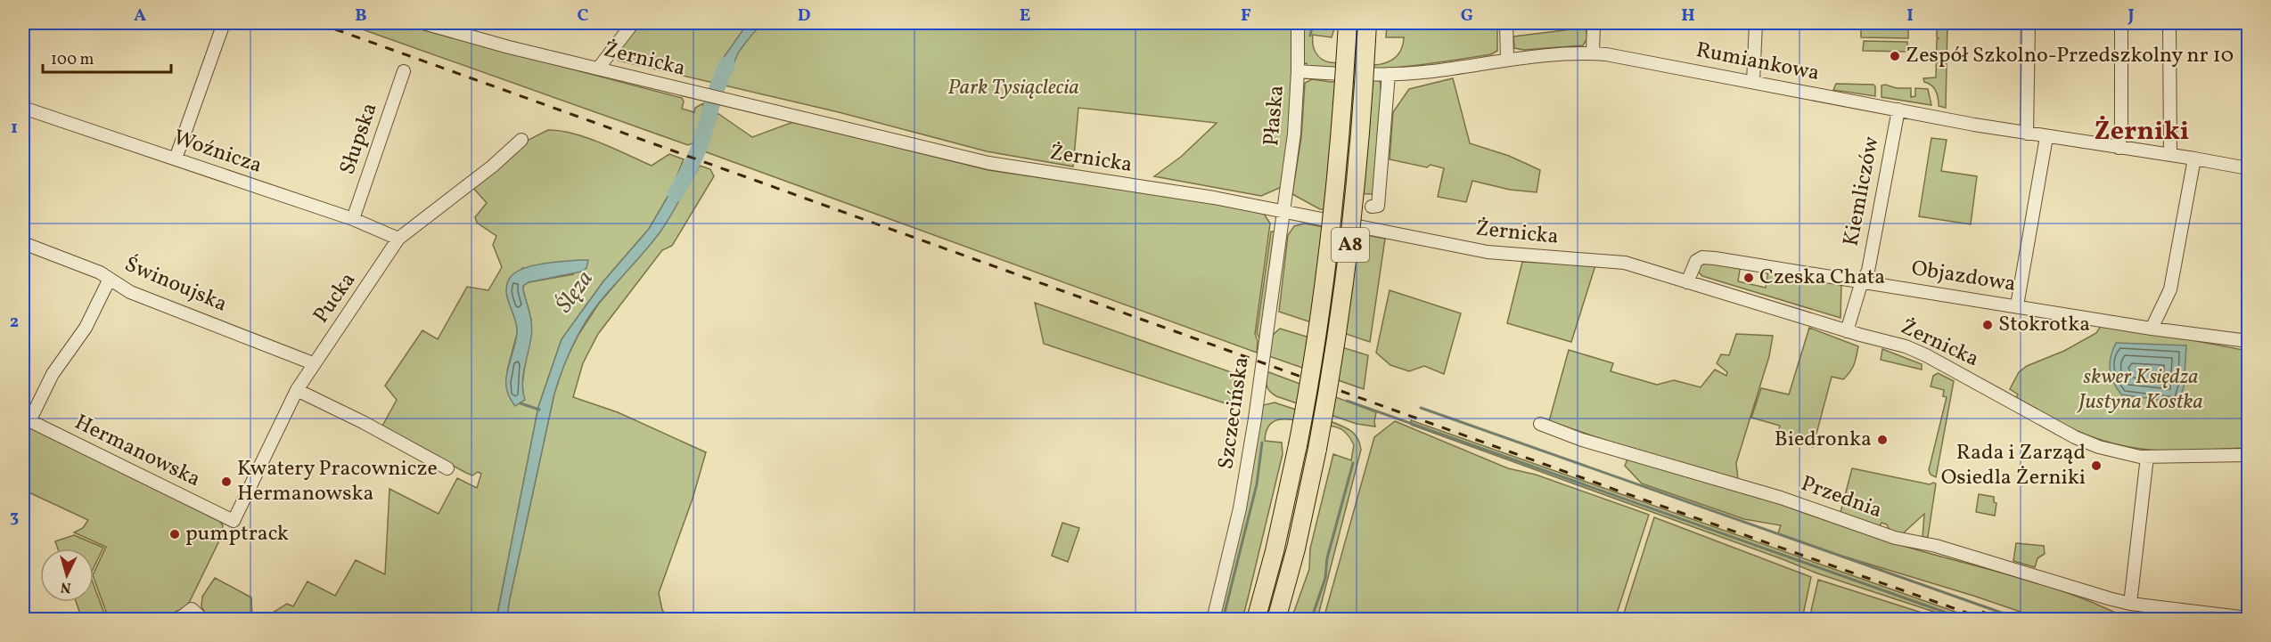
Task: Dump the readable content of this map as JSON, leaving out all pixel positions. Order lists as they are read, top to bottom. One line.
{"streets":{"highway":["A8"],"street":["Żernicka","Rumiankowa","Płaska","Słupska","Woźnicza","Kiemliczów","Objazdowa","Świnoujska","Pucka","Szczecińska","Hermanowska","Przednia"]},"crossings":[["Żernicka","Płaska"],["Żernicka","Kiemliczów"],["Żernicka","Objazdowa"],["Żernicka","Szczecińska"],["Rumiankowa","Płaska"],["Rumiankowa","Kiemliczów"],["Płaska","Szczecińska"],["Słupska","Woźnicza"],["Woźnicza","Pucka"],["Kiemliczów","Objazdowa"],["Świnoujska","Pucka"],["Pucka","Hermanowska"]],"districts":["Żerniki"],"water":["Ślęza"],"parks":["Park Tysiąclecia","skwer Księdza Justyna Kostka"],"places":["Zespół Szkolno-Przedszkolny nr 10","Czeska Chata","Stokrotka","Biedronka","Rada i Zarząd Osiedla Żerniki","Kwatery Pracownicze Hermanowska","pumptrack"],"scale_bar":"100 m","north":"bottom","grid":{"columns":["A","B","C","D","E","F","G","H","I","J"],"rows":["1","2","3"]}}
